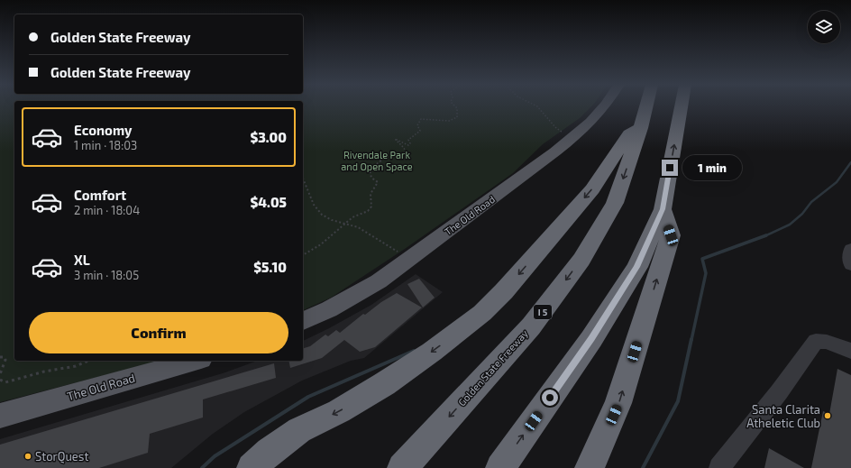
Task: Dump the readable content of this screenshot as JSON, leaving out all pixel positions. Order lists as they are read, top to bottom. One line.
{"streets":{"highway":["I 5","Golden State Freeway"],"main road":["The Old Road"]},"parks":["Rivendale Park and Open Space"],"places":["Santa Clarita Atheletic Club","StorQuest"],"page":{"banner":["Golden State Freeway","Golden State Freeway"],"list":[{"name":"Economy","note":"1 min · 18:03","value":"$3.00"},{"name":"Comfort","note":"2 min · 18:04","value":"$4.05"},{"name":"XL","note":"3 min · 18:05","value":"$5.10"}],"bubble":"1 min","buttons":"Confirm"}}
